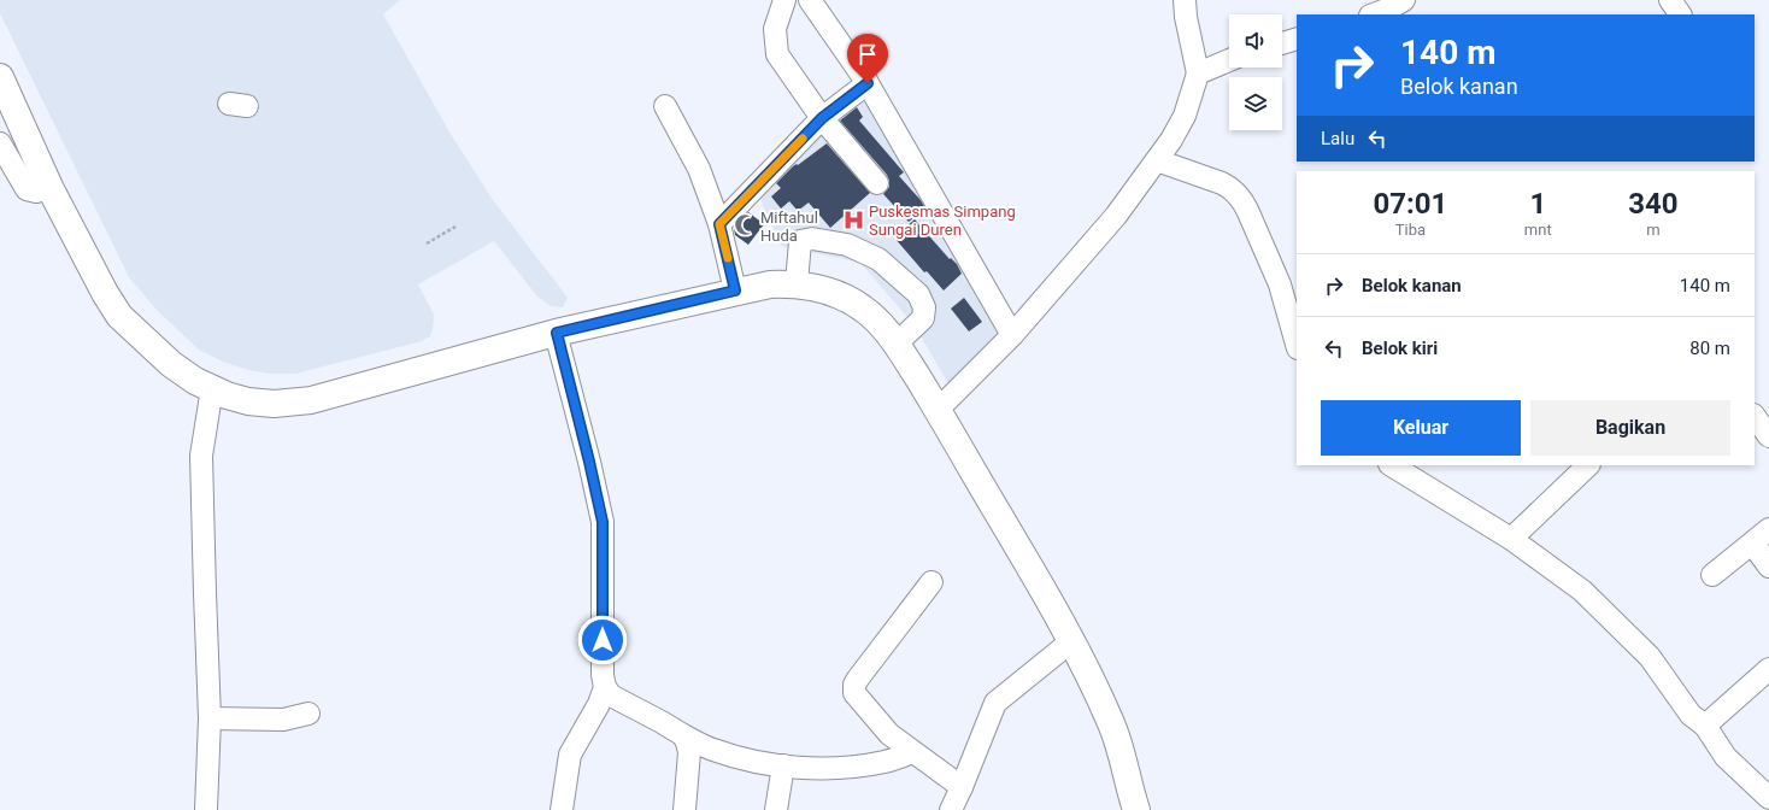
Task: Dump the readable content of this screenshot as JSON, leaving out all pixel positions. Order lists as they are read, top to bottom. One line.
{"places":{"hospital":["Puskesmas Simpang Sungai Duren"],"mosque":["Miftahul Huda"]},"page":{"turn":["140 m","Belok kanan"],"then":"Lalu","eta":["07:01","Tiba","1","mnt","340","m"],"list":[{"name":"Belok kanan","value":"140 m"},{"name":"Belok kiri","value":"80 m"}],"buttons":["Keluar","Bagikan"]}}
